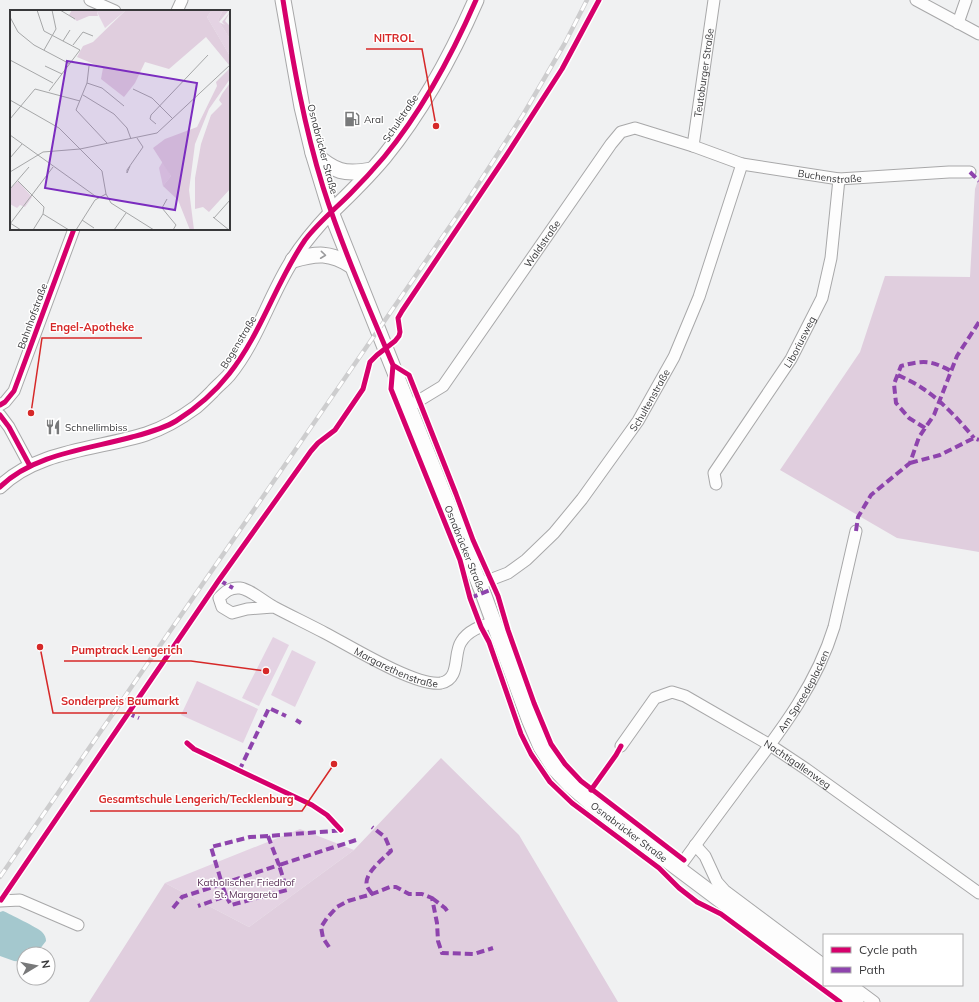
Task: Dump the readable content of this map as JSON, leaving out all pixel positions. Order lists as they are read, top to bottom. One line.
{"streets":{"main road":["Schulstraße","Osnabrücker Straße"],"street":["Teutoburger Straße","Buchenstraße","Waldstraße","Bahnhofstraße","Liboriusweg","Bogenstraße","Schultenstraße","Margarethenstraße","Am Spreedeplacken","Nachtigallenweg"]},"crossings":[["Teutoburger Straße","Buchenstraße"],["Teutoburger Straße","Waldstraße"],["Schulstraße","Osnabrücker Straße"],["Schulstraße","Bogenstraße"],["Osnabrücker Straße","Waldstraße"],["Osnabrücker Straße","Bogenstraße"],["Osnabrücker Straße","Schultenstraße"],["Osnabrücker Straße","Margarethenstraße"],["Osnabrücker Straße","Am Spreedeplacken"],["Buchenstraße","Waldstraße"],["Buchenstraße","Liboriusweg"],["Buchenstraße","Schultenstraße"],["Am Spreedeplacken","Nachtigallenweg"]],"parks":["Katholischer Friedhof St. Margareta"],"places":{"fuel station":["Aral"],"other":["NITROL","Engel-Apotheke","Sonderpreis Baumarkt","Pumptrack Lengerich","Gesamtschule Lengerich/Tecklenburg"],"restaurant":["Schnellimbiss"]},"legend":["Cycle path","Path"],"north":"right"}
